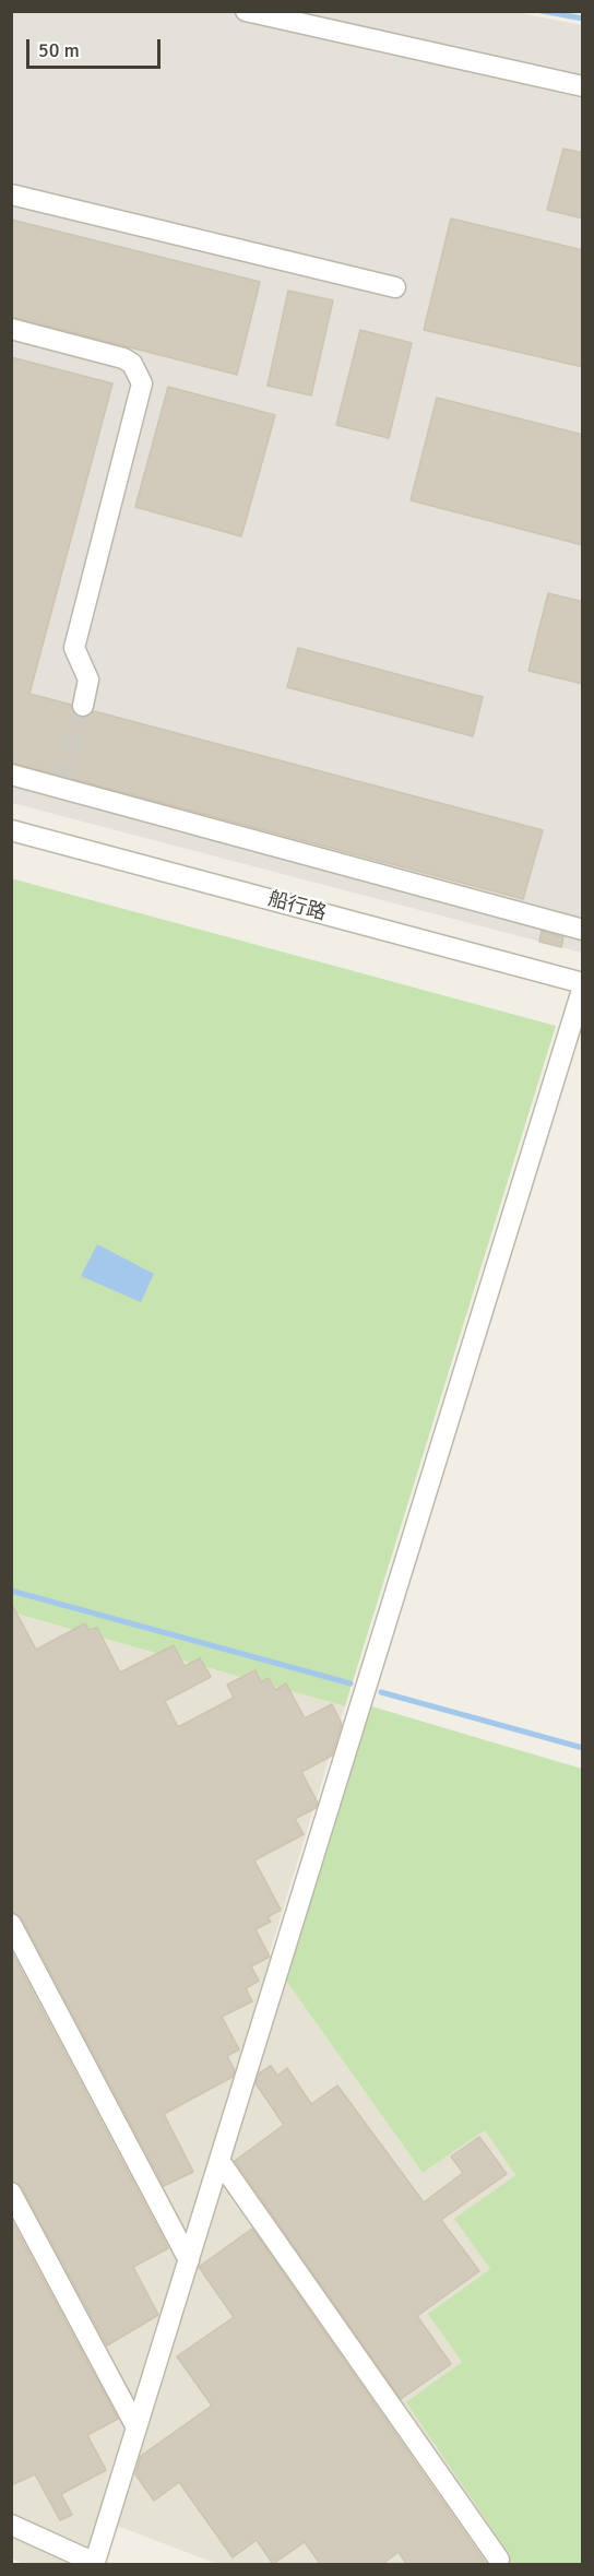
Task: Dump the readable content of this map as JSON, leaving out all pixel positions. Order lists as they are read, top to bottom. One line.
{"streets":{"street":["船行路"]},"scale_bar":"50 m"}
